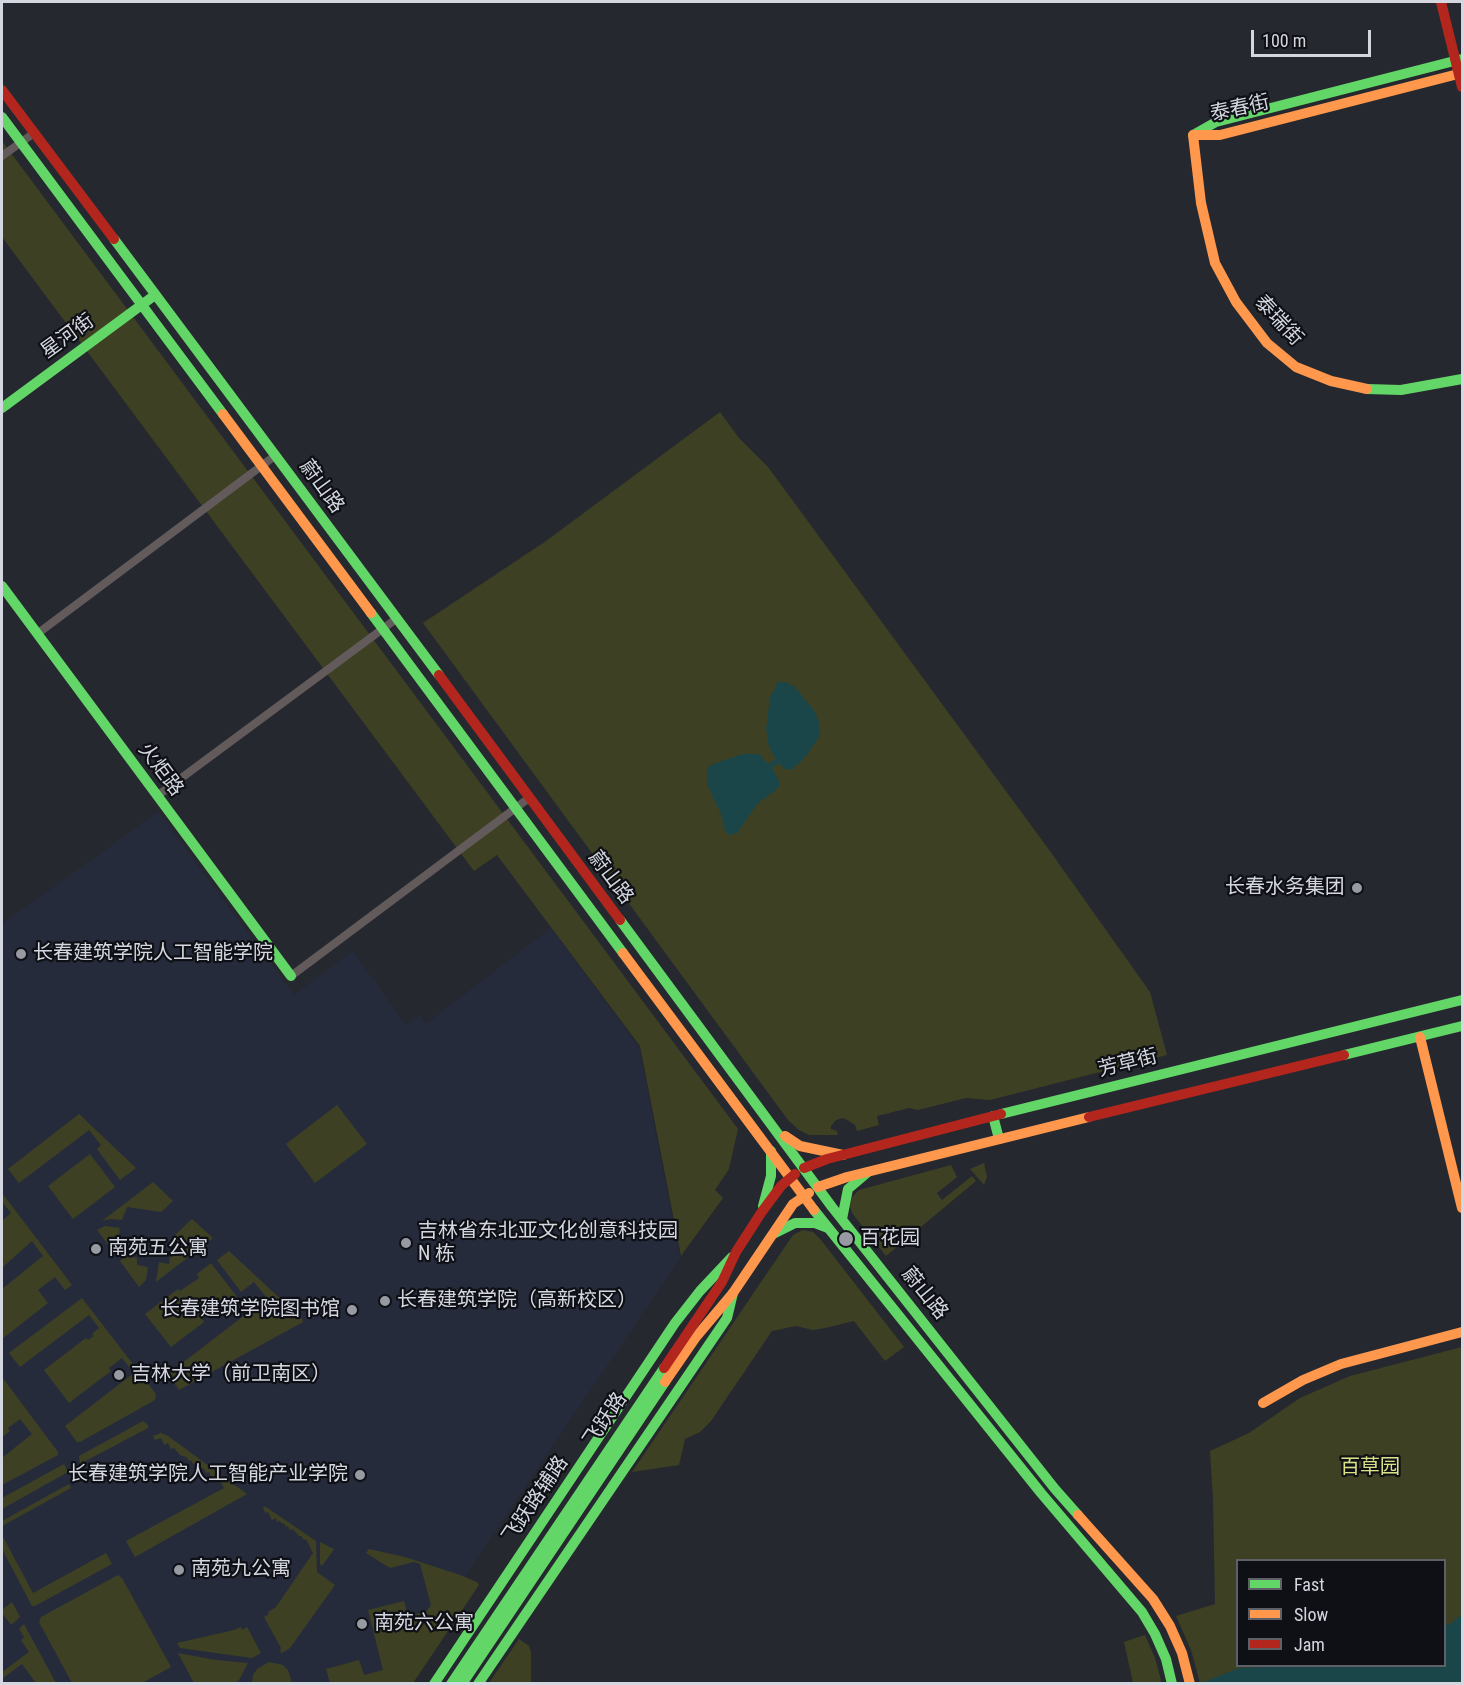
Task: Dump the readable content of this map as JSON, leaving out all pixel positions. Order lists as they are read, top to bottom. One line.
{"streets":{"main road":["泰春街","泰瑞街","星河街","蔚山路","火炬路","芳草街","飞跃路","飞跃路辅路"]},"crossings":[["泰春街","泰瑞街"],["星河街","蔚山路"],["蔚山路","芳草街"],["蔚山路","飞跃路"],["芳草街","飞跃路"],["飞跃路","飞跃路辅路"]],"parks":["百草园"],"places":["长春水务集团","长春建筑学院人工智能学院","百花园","吉林省东北亚文化创意科技园 N 栋","南苑五公寓","长春建筑学院（高新校区）","长春建筑学院图书馆","吉林大学（前卫南区）","长春建筑学院人工智能产业学院","南苑九公寓","南苑六公寓"],"legend":["Fast","Slow","Jam"],"scale_bar":"100 m"}
